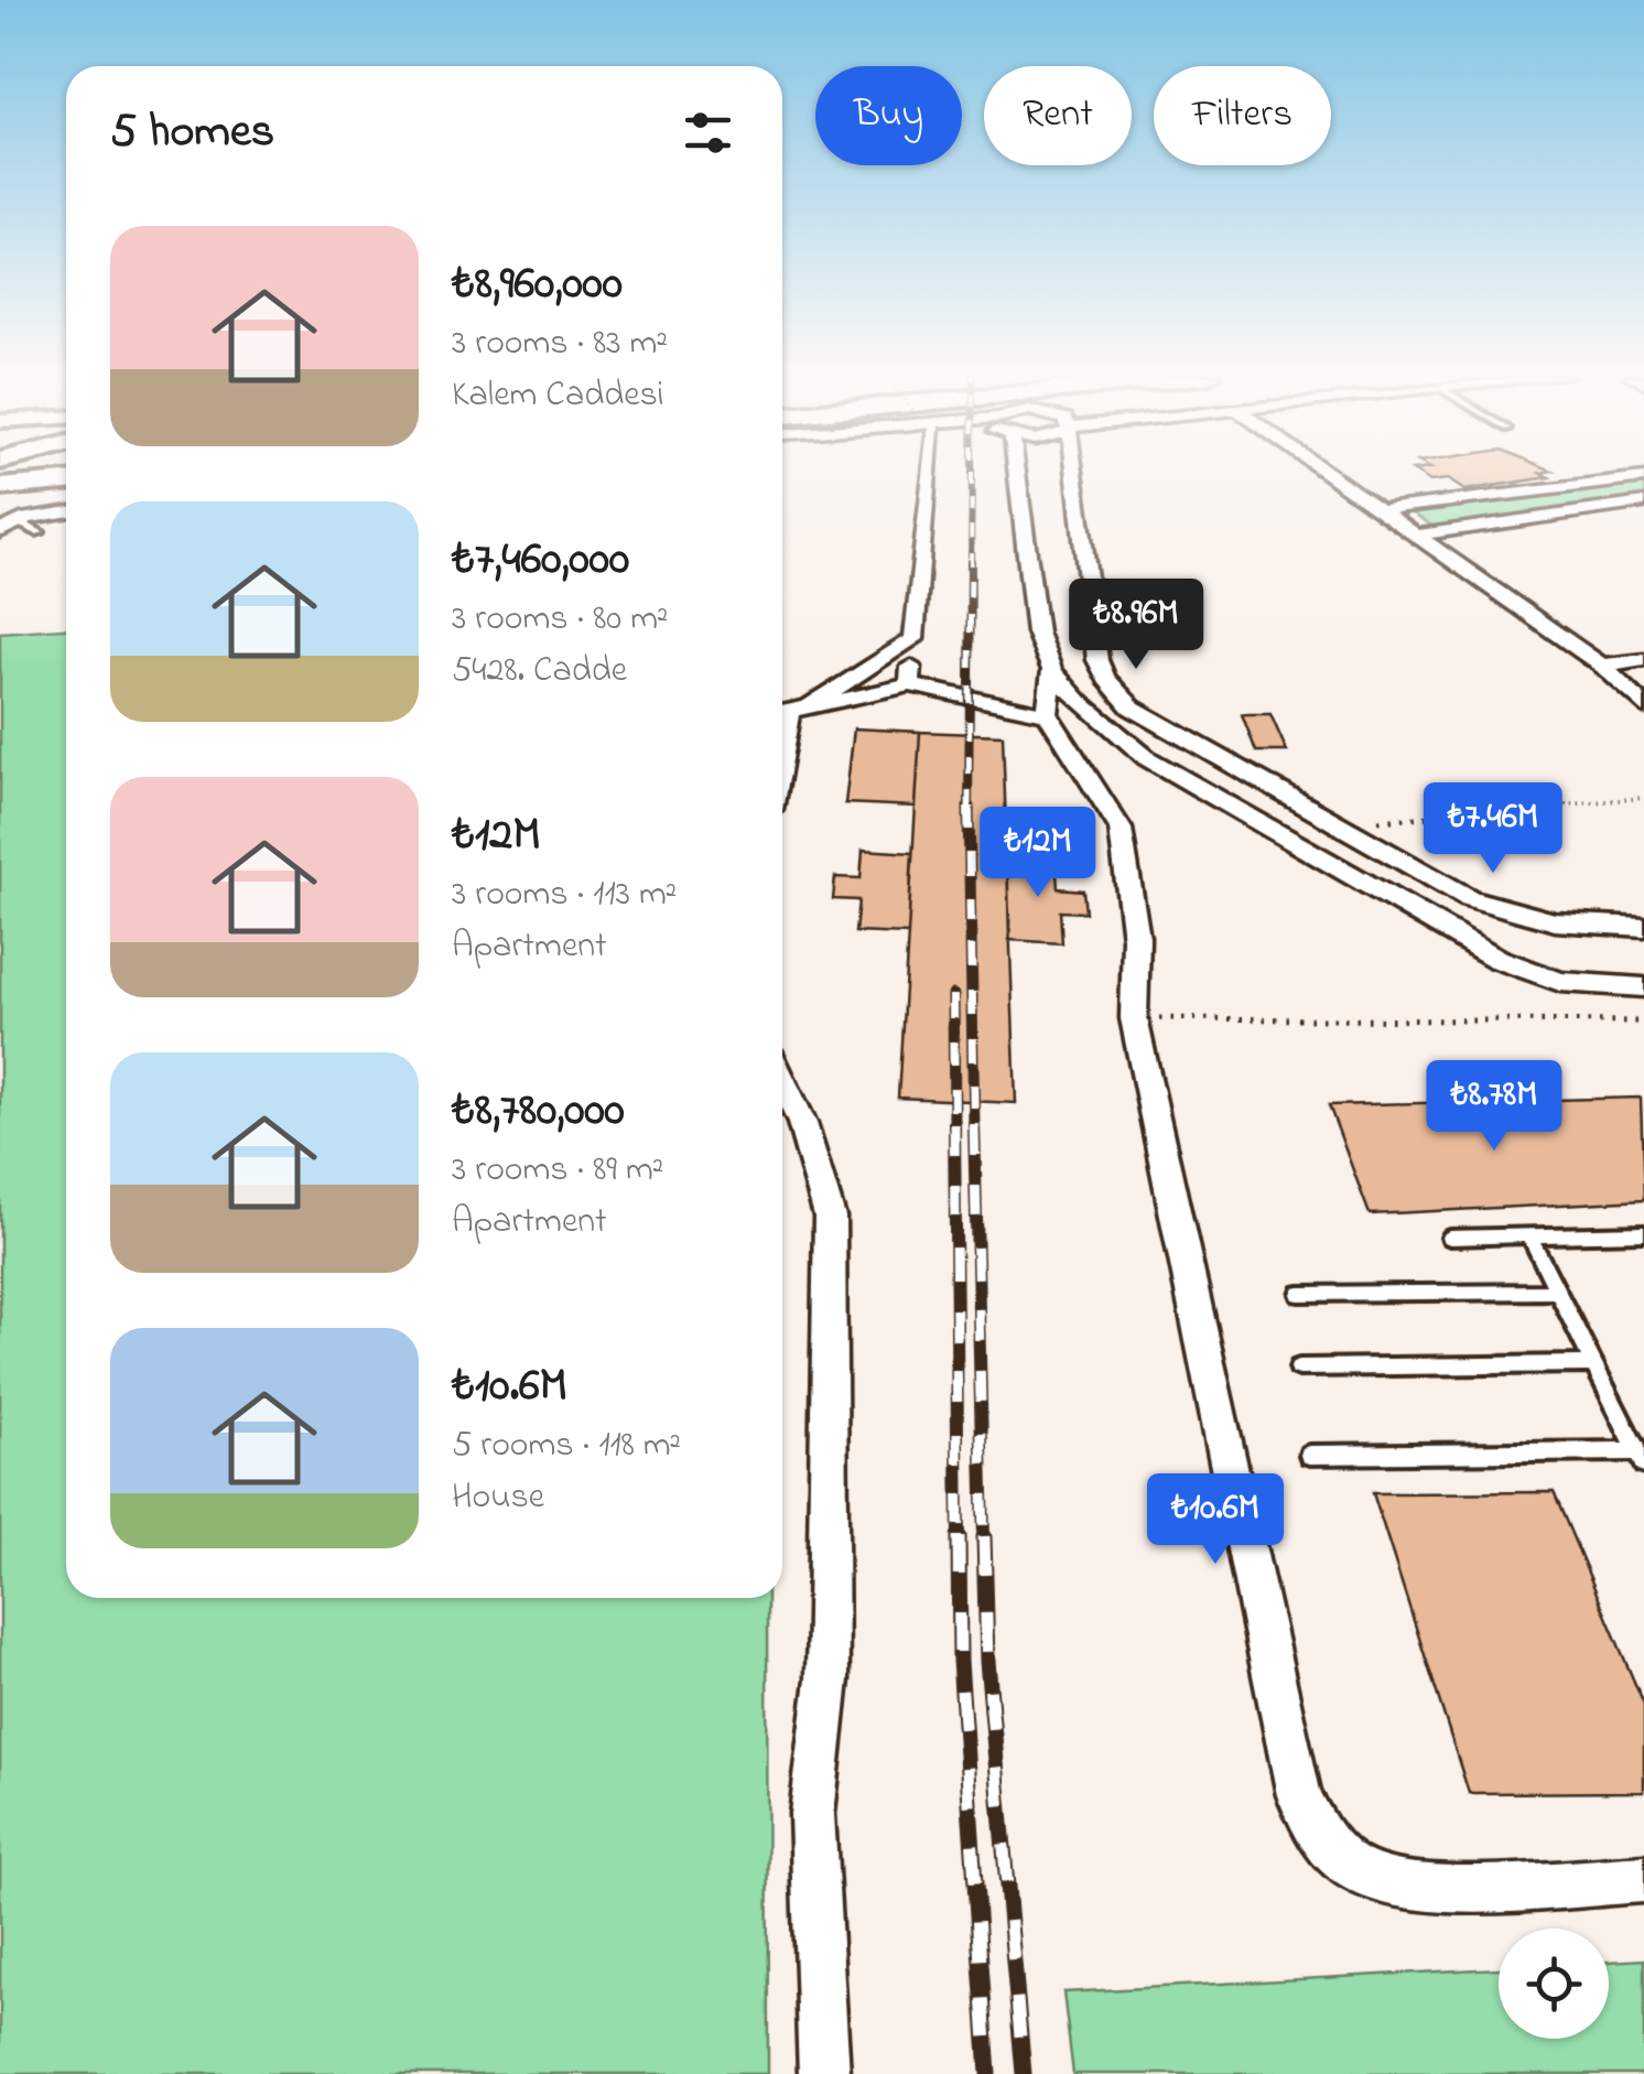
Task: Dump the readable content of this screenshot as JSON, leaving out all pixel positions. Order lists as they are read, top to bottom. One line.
{"page":{"chip":["Buy","Rent","Filters"],"heading":"5 homes","list":[{"name":"₺8,960,000","note":"3 rooms · 83 m² · Kalem Caddesi"},{"name":"₺7,460,000","note":"3 rooms · 80 m² · 5428. Cadde"},{"name":"₺12M","note":"3 rooms · 113 m² · Apartment"},{"name":"₺8,780,000","note":"3 rooms · 89 m² · Apartment"},{"name":"₺10.6M","note":"5 rooms · 118 m² · House"}],"price":["₺8.96M","₺7.46M","₺12M","₺8.78M","₺10.6M"]}}
